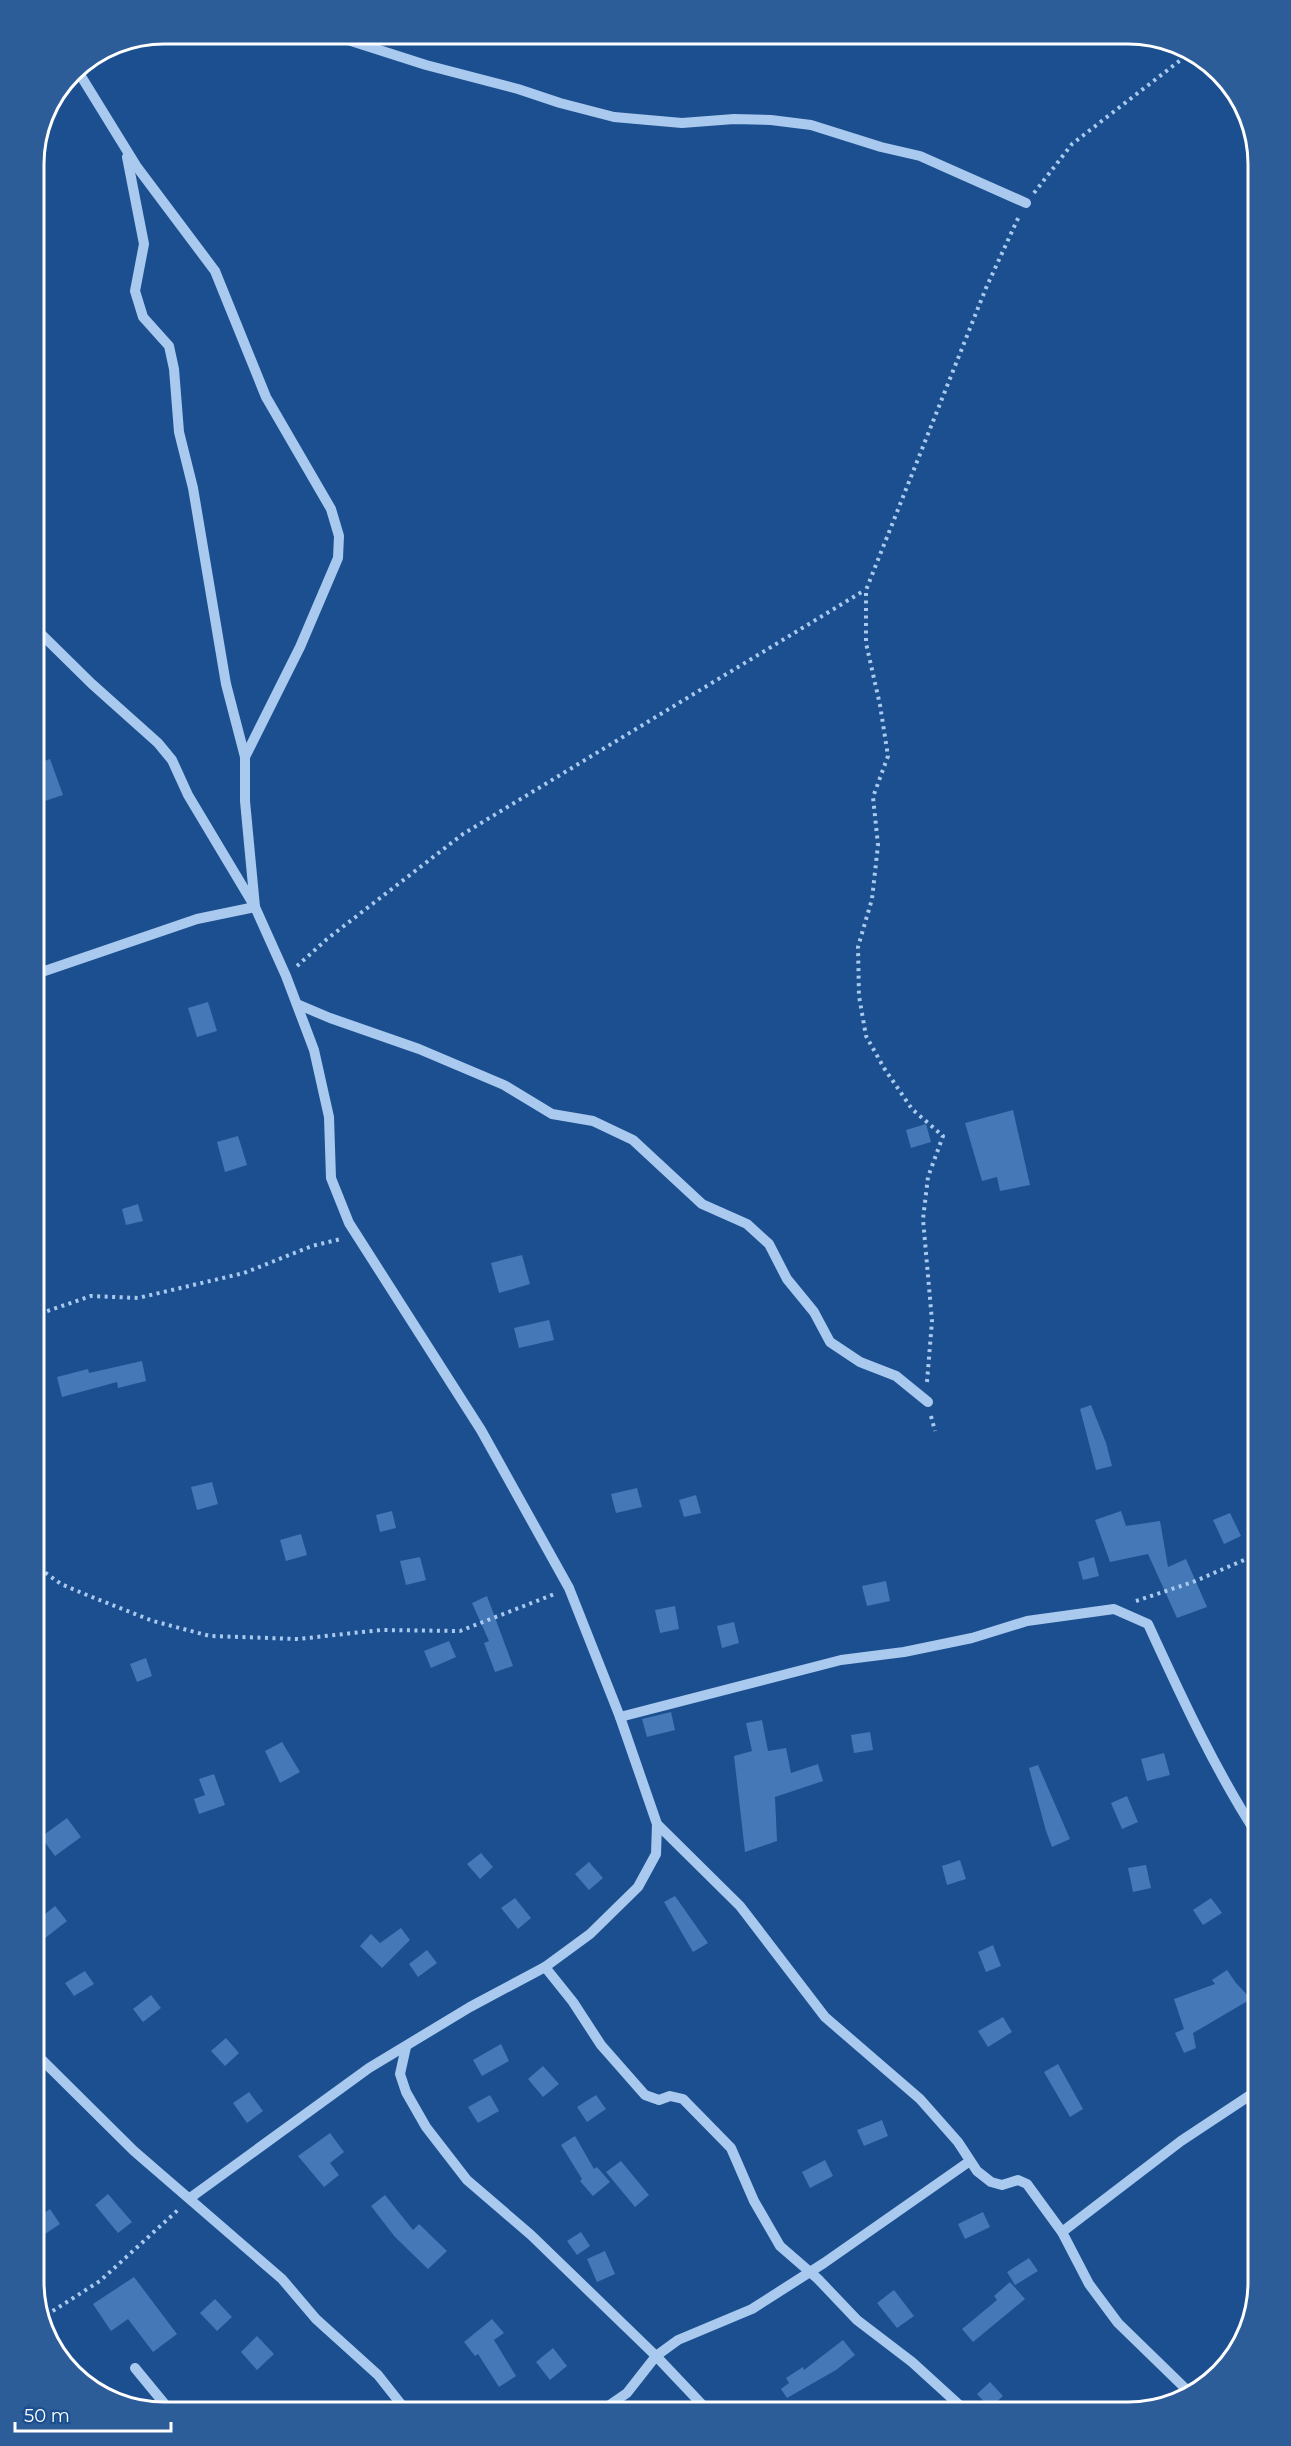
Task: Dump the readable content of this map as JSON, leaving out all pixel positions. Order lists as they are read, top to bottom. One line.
{"scale_bar":"50 m"}
